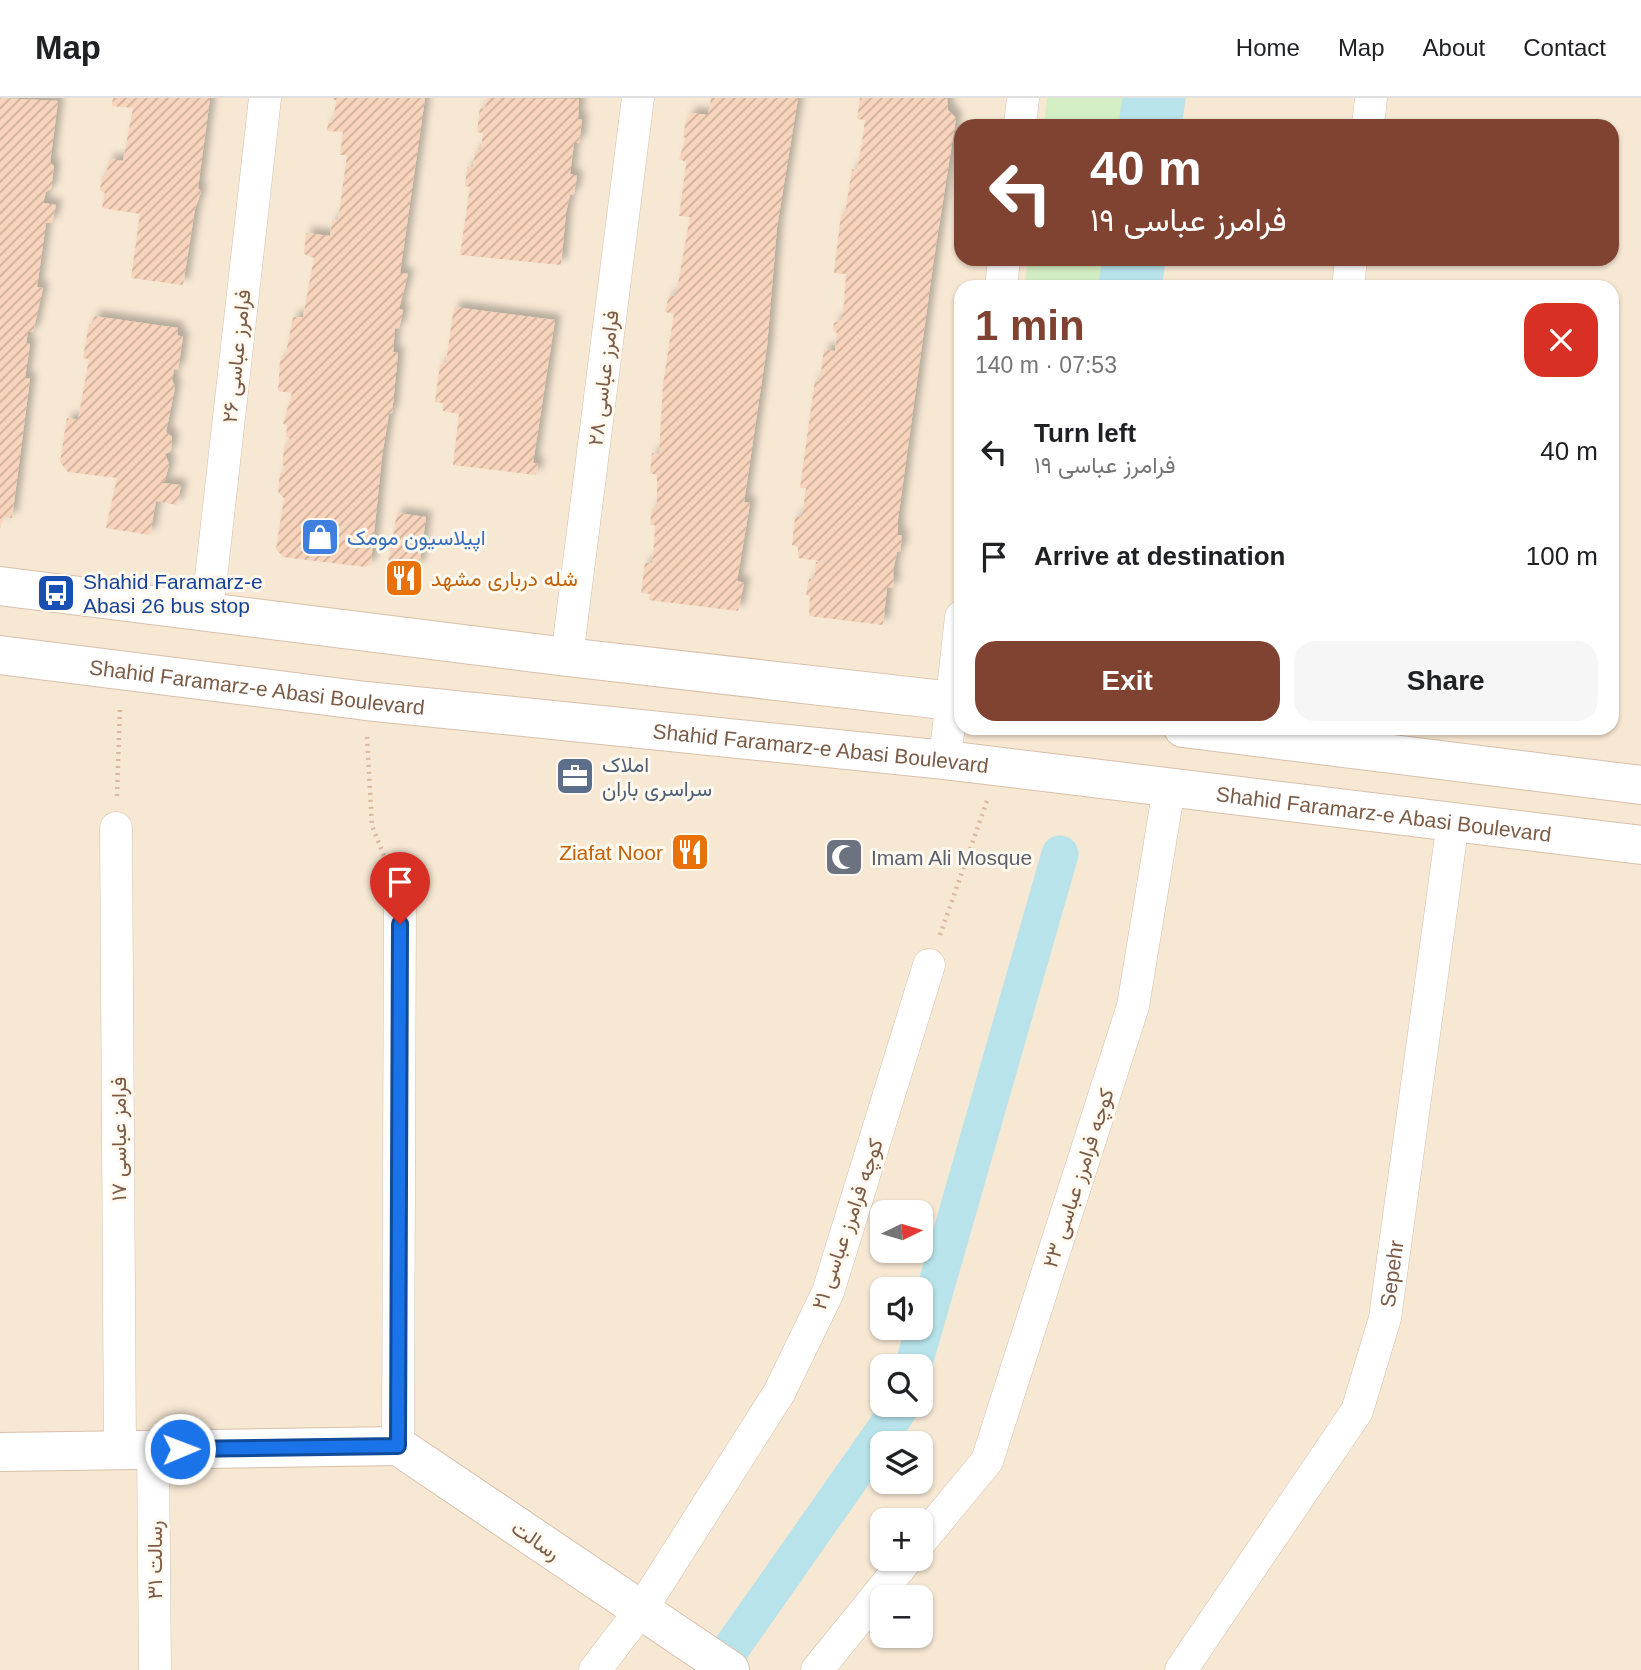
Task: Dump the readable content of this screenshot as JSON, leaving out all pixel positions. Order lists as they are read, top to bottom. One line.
{"streets":{"main road":["Shahid Faramarz-e Abasi Boulevard","رسالت"],"street":["فرامرز عباسی ۲۶","فرامرز عباسی ۲۸","فرامز عباسی ۱۷","کوچه فرامرز عباسی ۲۳","کوچه فرامرز عباسی ۲۱","Sepehr","رسالت ۳۱"]},"crossings":[["Shahid Faramarz-e Abasi Boulevard","کوچه فرامرز عباسی ۲۳"],["Shahid Faramarz-e Abasi Boulevard","Sepehr"],["فرامز عباسی ۱۷","رسالت ۳۱"],["کوچه فرامرز عباسی ۲۱","رسالت"]],"places":{"shop":["اپیلاسیون مومک"],"restaurant":["شله درباری مشهد","Ziafat Noor"],"bus stop":["Shahid Faramarz-e Abasi 26 bus stop"],"office":["املاک سراسری باران"],"mosque":["Imam Ali Mosque"]},"north":"right","page":{"header":"Map","nav":["Home","Map","About","Contact"],"turn":["40 m","فرامرز عباسی ۱۹"],"heading":["1 min","140 m · 07:53"],"list":[{"name":"Turn left","note":"فرامرز عباسی ۱۹","value":"40 m"},{"name":"Arrive at destination","value":"100 m"}],"buttons":["Exit","Share"],"map_buttons":["+","−"]}}
